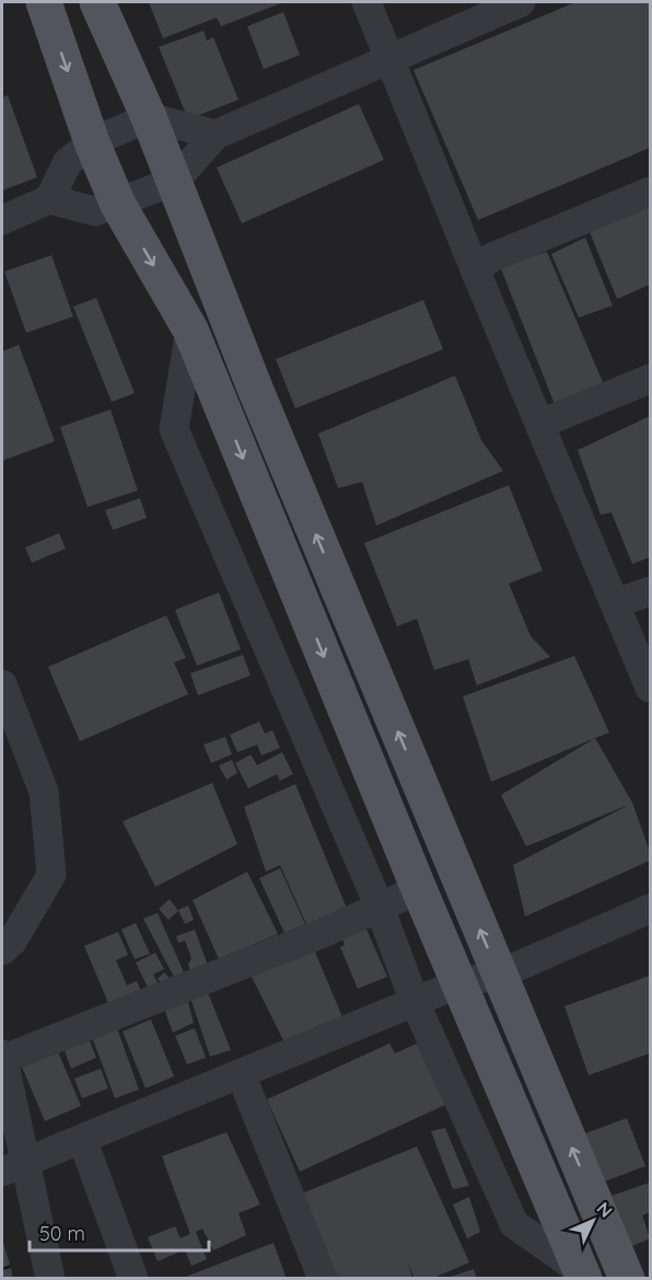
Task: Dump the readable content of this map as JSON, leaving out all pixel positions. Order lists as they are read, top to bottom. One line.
{"scale_bar":"50 m","north":"top right"}
